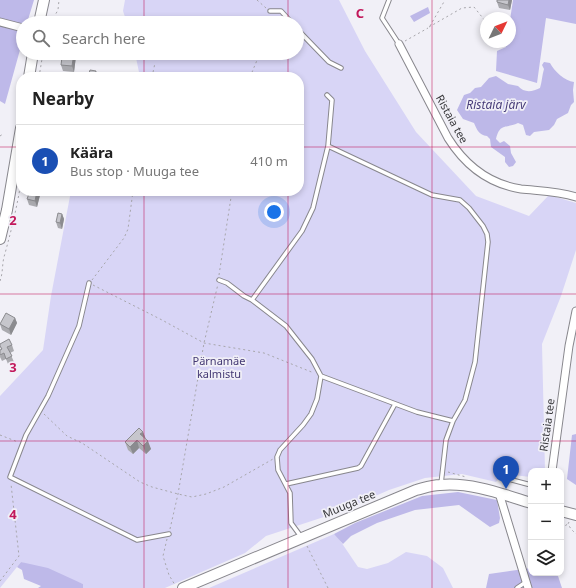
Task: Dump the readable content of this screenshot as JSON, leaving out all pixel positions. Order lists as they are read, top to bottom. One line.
{"streets":{"main road":["Muuga tee"],"street":["Ristaia tee"]},"water":["Ristaia järv"],"parks":["Pärnamäe kalmistu"],"north":"top right","page":{"search":"Search here","heading":"Nearby","list":[{"mark":"1","name":"Käära","note":"Bus stop · Muuga tee","value":"410 m"}],"pins":"1","map_buttons":["+","−"]},"grid":{"columns":["C"],"rows":["2","3","4"]}}
